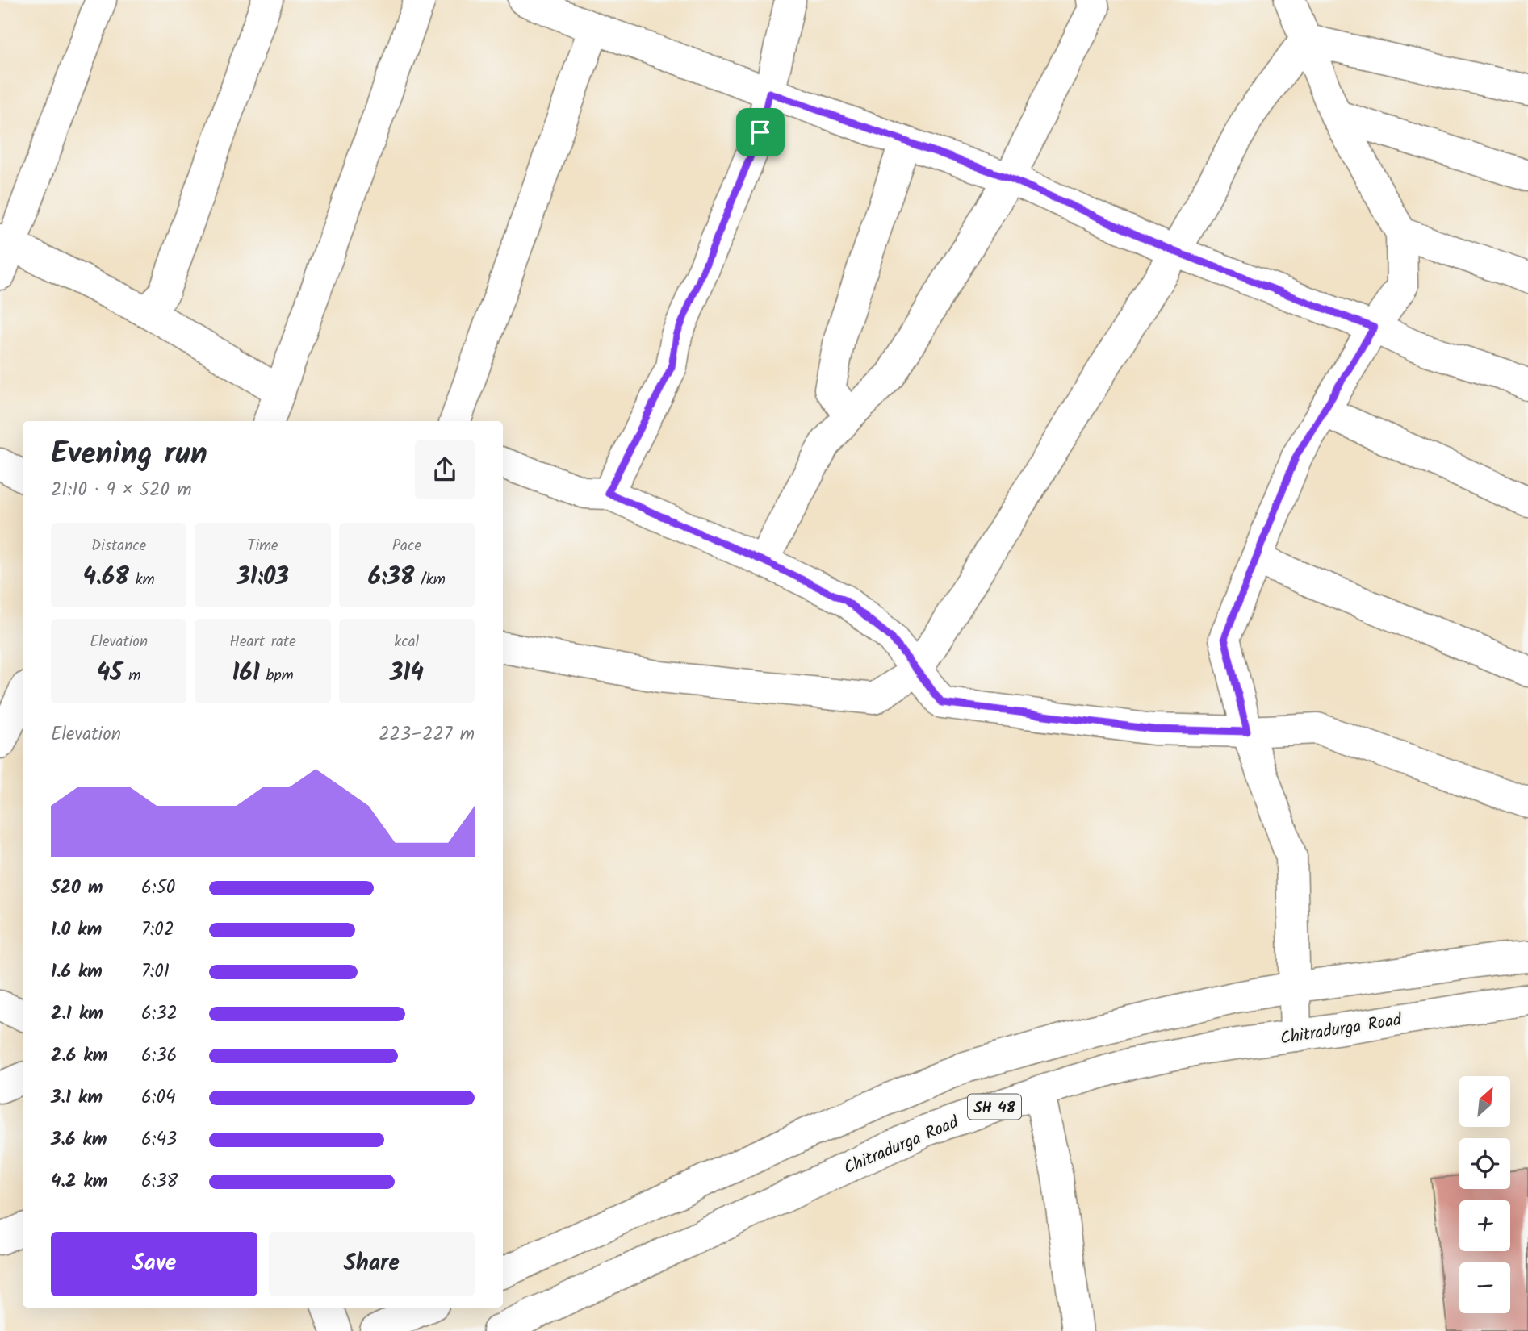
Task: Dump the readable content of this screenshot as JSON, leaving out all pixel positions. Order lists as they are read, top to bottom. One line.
{"streets":{"street":["Chitradurga Road","SH 48"]},"north":"top right","page":{"heading":["Evening run","21:10 · 9 × 520 m"],"stats":[["Distance","4.68 km"],["Time","31:03"],["Pace","6:38 /km"],["Elevation","45 m"],["Heart rate","161 bpm"],["kcal","314"]],"chart":["Elevation","223–227 m"],"list":[{"name":"520 m","note":"6:50"},{"name":"1.0 km","note":"7:02"},{"name":"1.6 km","note":"7:01"},{"name":"2.1 km","note":"6:32"},{"name":"2.6 km","note":"6:36"},{"name":"3.1 km","note":"6:04"},{"name":"3.6 km","note":"6:43"},{"name":"4.2 km","note":"6:38"}],"map_buttons":["+","−"],"buttons":["Save","Share"]}}
